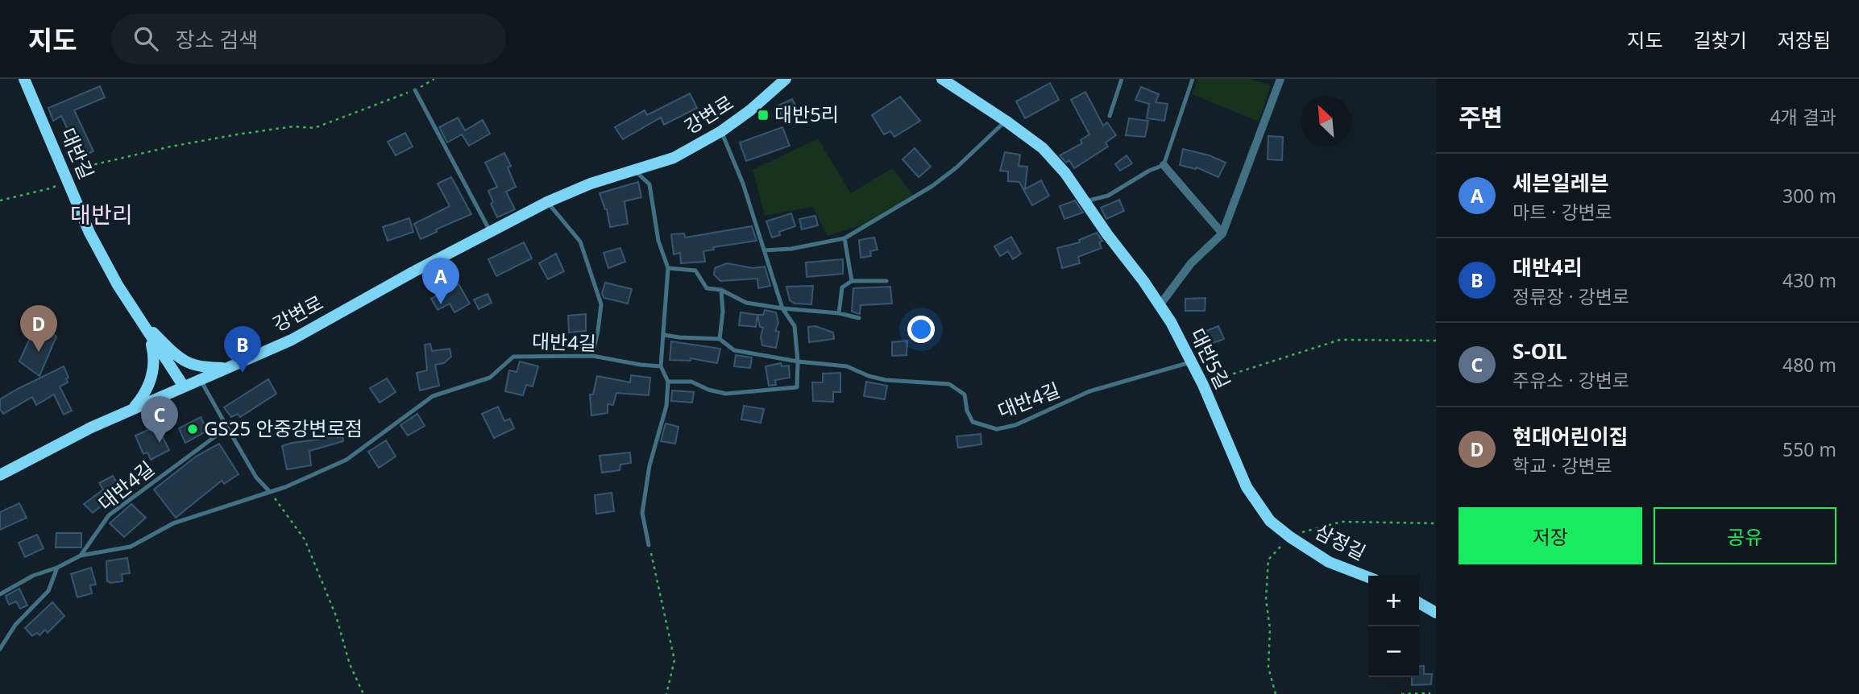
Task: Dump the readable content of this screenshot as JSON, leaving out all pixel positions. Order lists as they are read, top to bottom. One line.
{"streets":{"street":["강변로","대반길","대반5길","삼정길"],"lane":["대반4길"]},"crossings":[["강변로","대반길"],["대반4길","대반5길"],["대반5길","삼정길"]],"districts":["대반리"],"places":{"transit":["대반5리"],"other":["GS25 안중강변로점"]},"north":"top left","page":{"header":"지도","search":"장소 검색","nav":["지도","길찾기","저장됨"],"heading":["주변","4개 결과"],"list":[{"mark":"A","name":"세븐일레븐","note":"마트 · 강변로","value":"300 m"},{"mark":"B","name":"대반4리","note":"정류장 · 강변로","value":"430 m"},{"mark":"C","name":"S-OIL","note":"주유소 · 강변로","value":"480 m"},{"mark":"D","name":"현대어린이집","note":"학교 · 강변로","value":"550 m"}],"pins":["A","D","B","C"],"buttons":["저장","공유"],"map_buttons":["+","−"]}}
